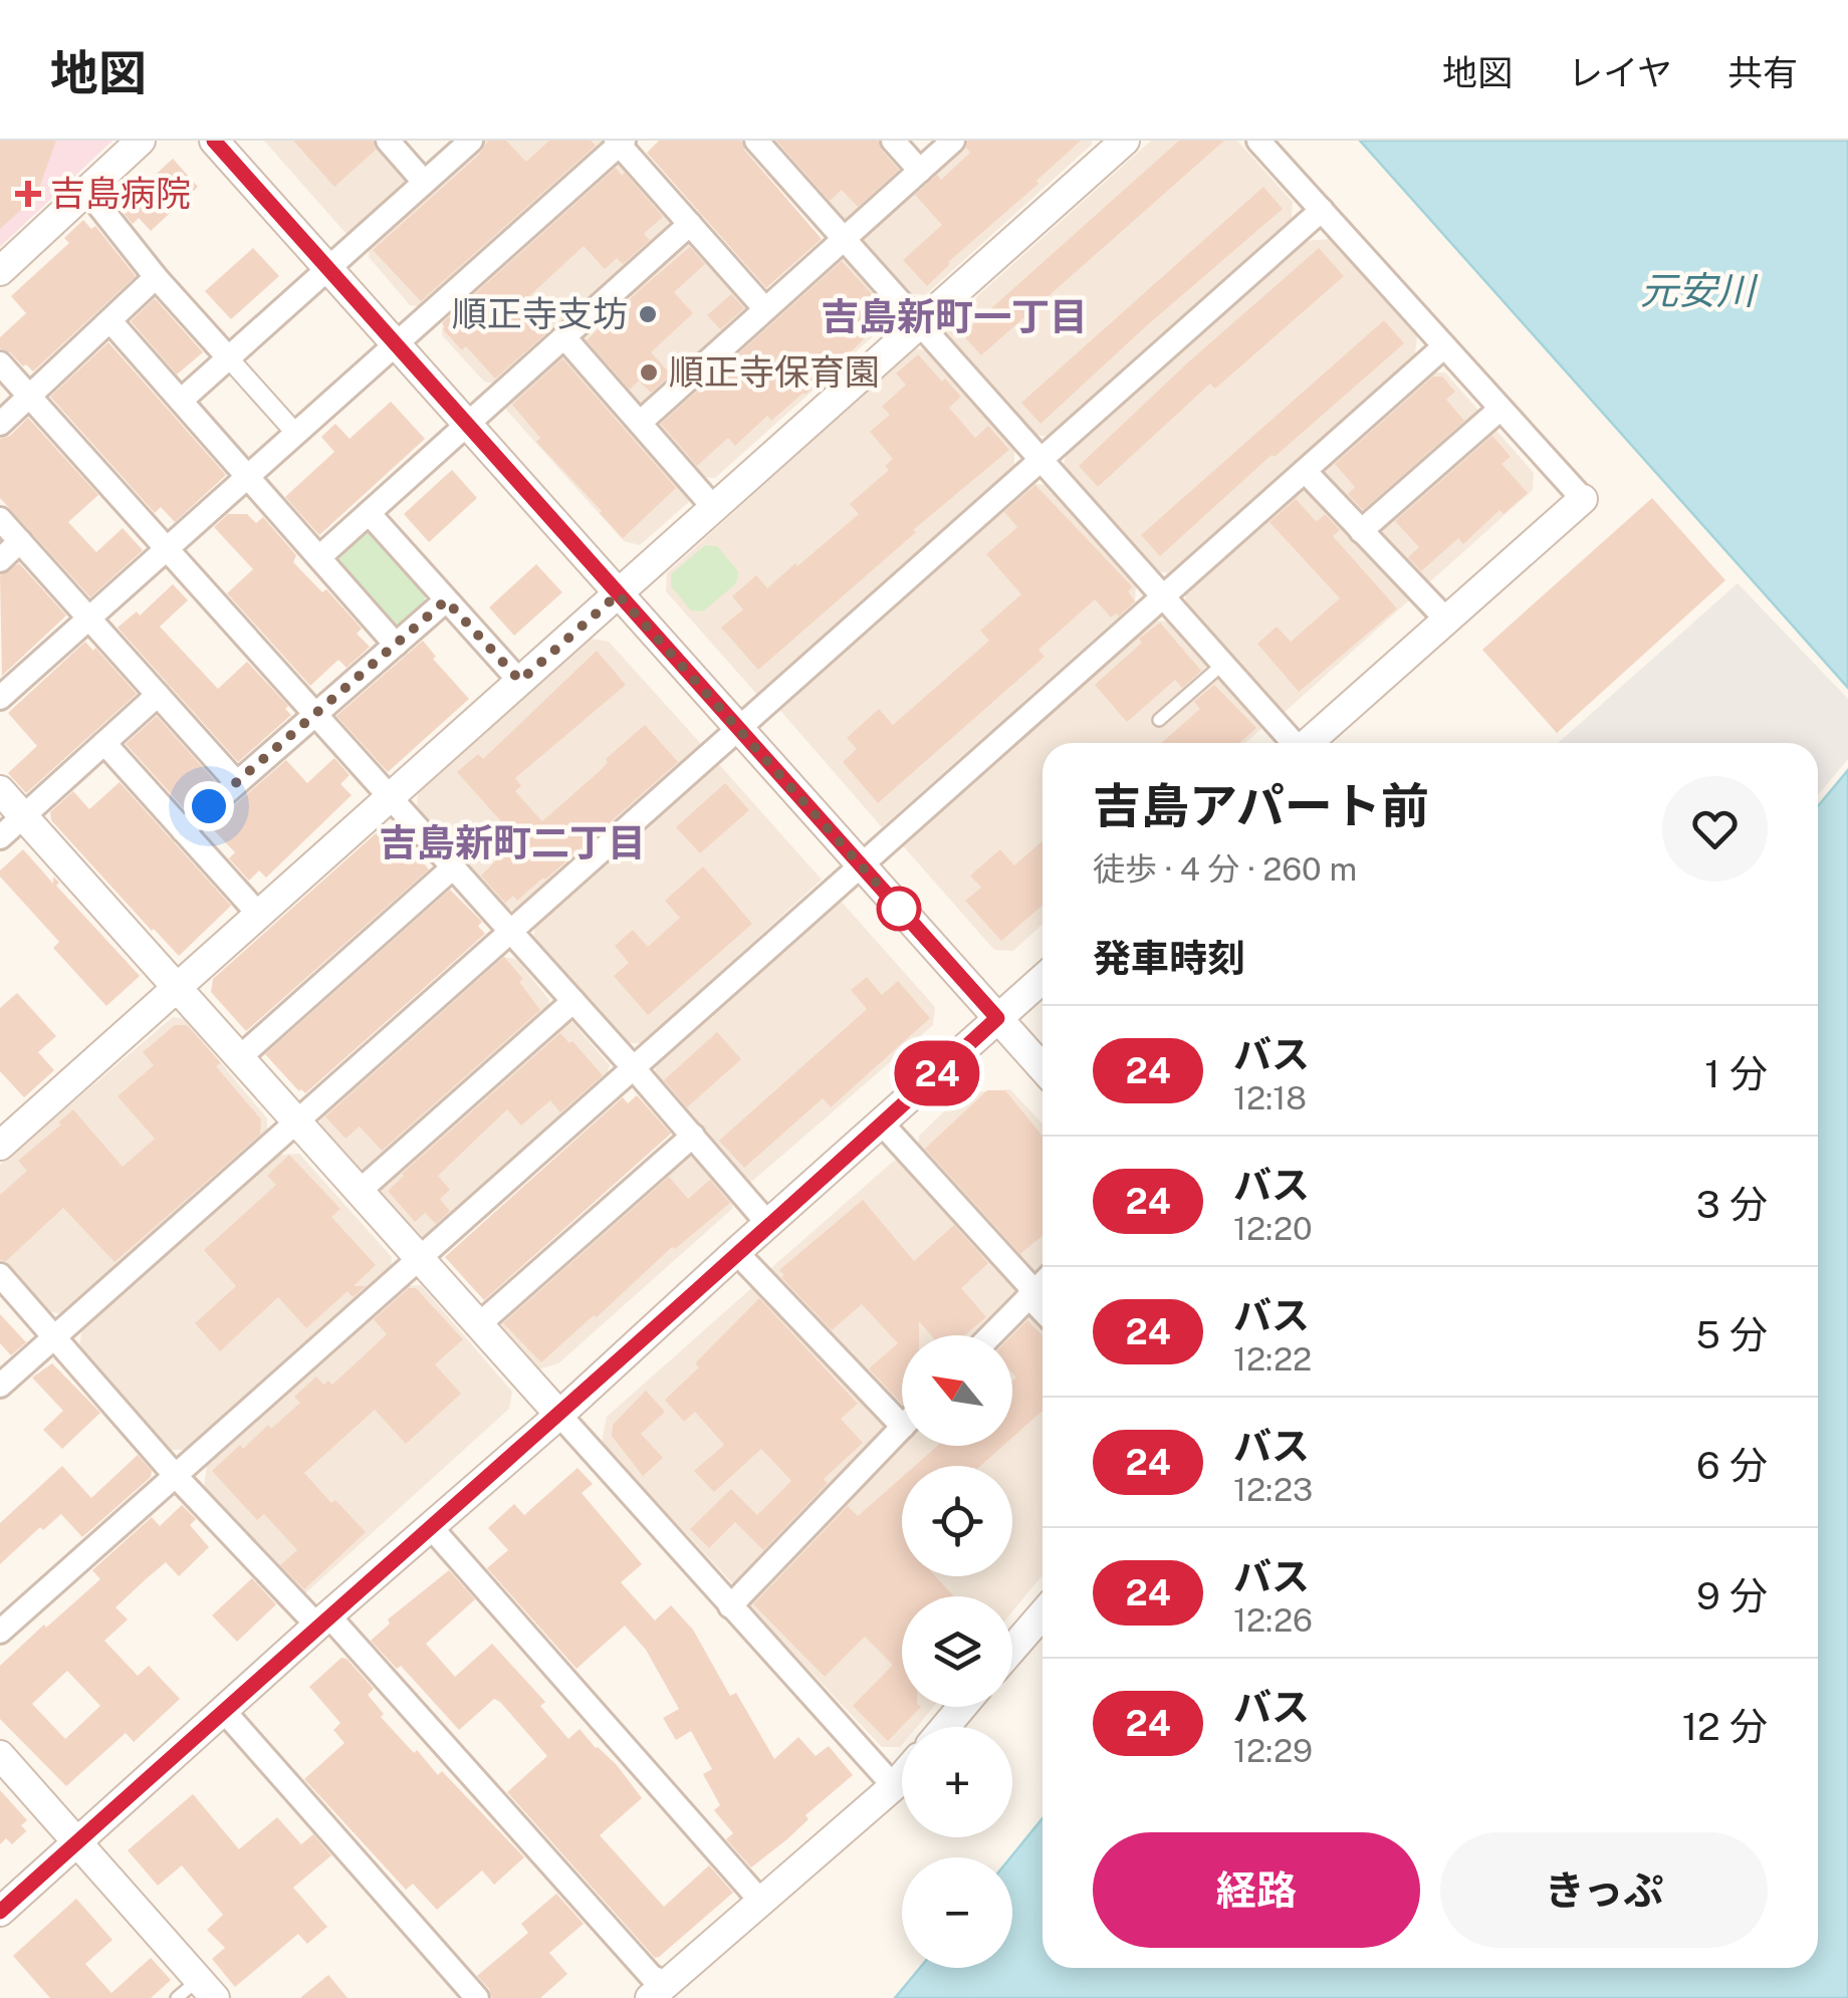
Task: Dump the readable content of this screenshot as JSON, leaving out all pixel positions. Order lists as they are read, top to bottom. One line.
{"districts":["吉島新町一丁目","吉島新町二丁目"],"water":["元安川"],"places":{"health":["吉島病院"],"other":["順正寺支坊","順正寺保育園"]},"lines":["bus line 24"],"north":"top left","page":{"header":"地図","nav":["地図","レイヤ","共有"],"on_map":"24","heading":[["吉島アパート前","徒歩 · 4 分 · 260 m"],"発車時刻"],"list":[{"mark":"24","name":"バス","note":"12:18","value":"1 分"},{"mark":"24","name":"バス","note":"12:20","value":"3 分"},{"mark":"24","name":"バス","note":"12:22","value":"5 分"},{"mark":"24","name":"バス","note":"12:23","value":"6 分"},{"mark":"24","name":"バス","note":"12:26","value":"9 分"},{"mark":"24","name":"バス","note":"12:29","value":"12 分"}],"map_buttons":["+","−"],"buttons":["経路","きっぷ"]}}
